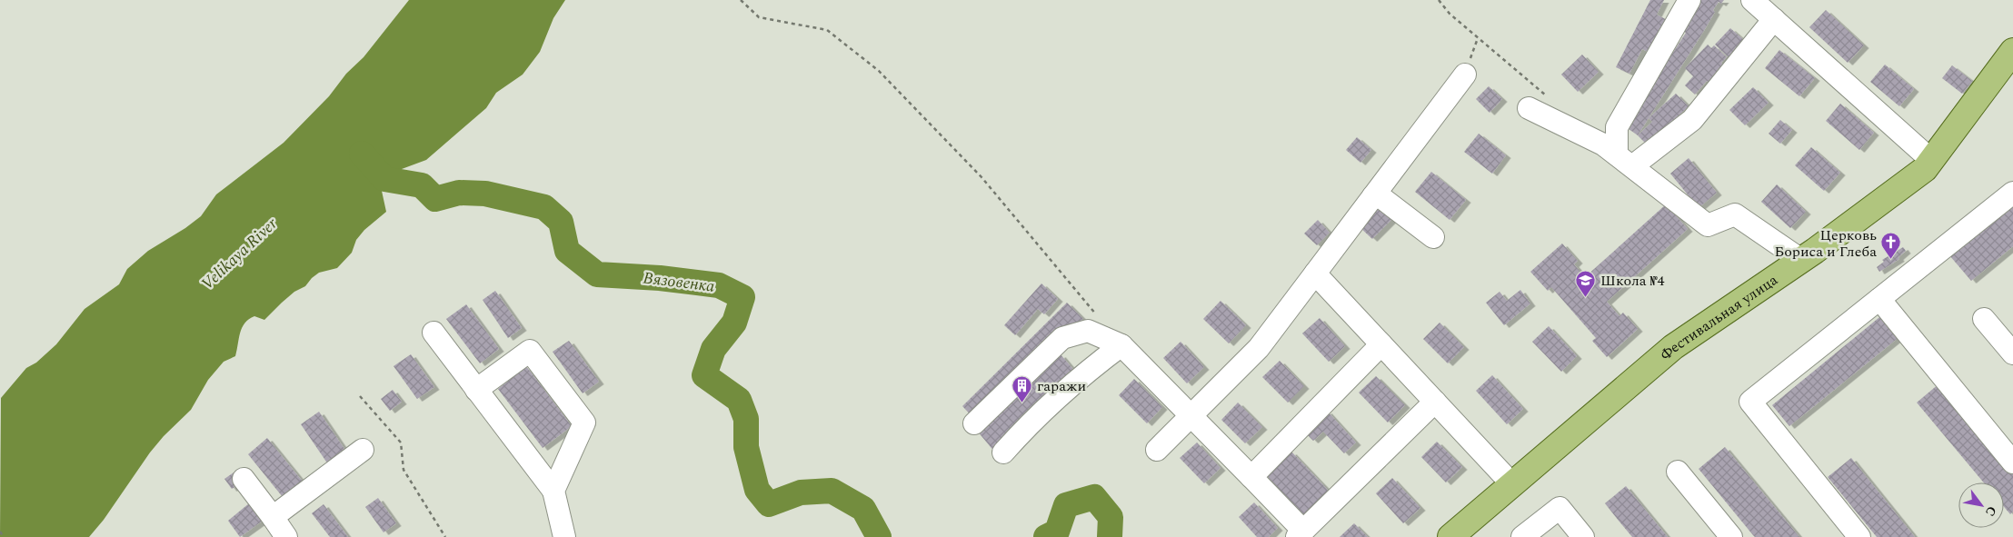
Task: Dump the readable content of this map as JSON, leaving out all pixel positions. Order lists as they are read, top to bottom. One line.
{"streets":{"main road":["Фестивальная улица"]},"water":["Velikaya River","Вязовенка"],"places":{"church":["Церковь Бориса и Глеба"],"school or university":["Школа №4"],"building":["гаражи"]},"north":"bottom right"}
